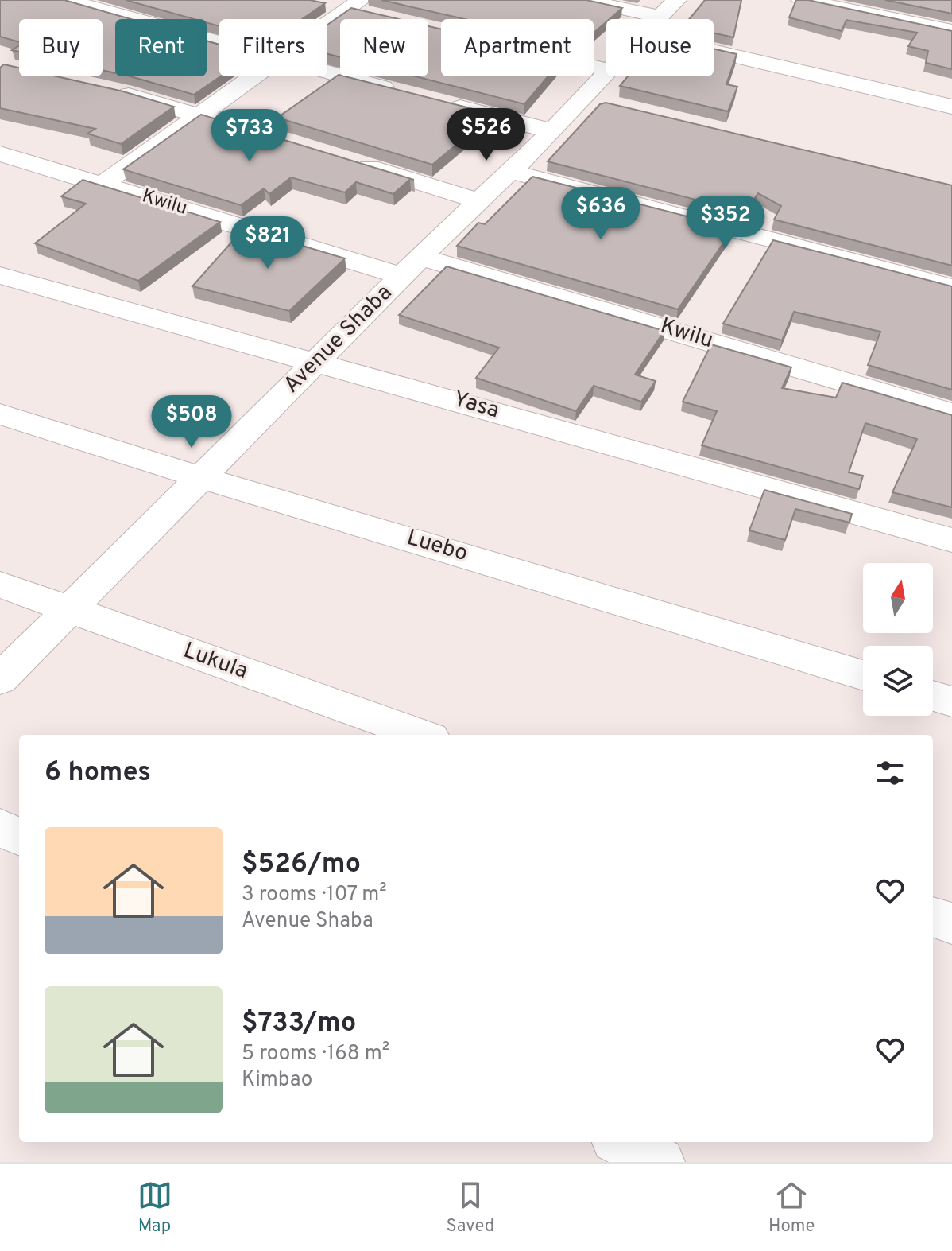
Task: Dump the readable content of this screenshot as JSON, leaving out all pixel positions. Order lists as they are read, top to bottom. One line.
{"streets":{"street":["Kwilu","Avenue Shaba","Yasa","Luebo","Lukula"]},"crossings":[["Kwilu","Avenue Shaba"],["Avenue Shaba","Yasa"],["Avenue Shaba","Luebo"],["Avenue Shaba","Lukula"]],"north":"top","page":{"chip":["Buy","Rent","Filters","New","Apartment","House"],"price":["$526","$733","$636","$352","$821","$508"],"heading":"6 homes","list":[{"name":"$526/mo","note":"3 rooms · 107 m² · Avenue Shaba"},{"name":"$733/mo","note":"5 rooms · 168 m² · Kimbao"}],"tabs":["Map","Saved","Home"]}}
